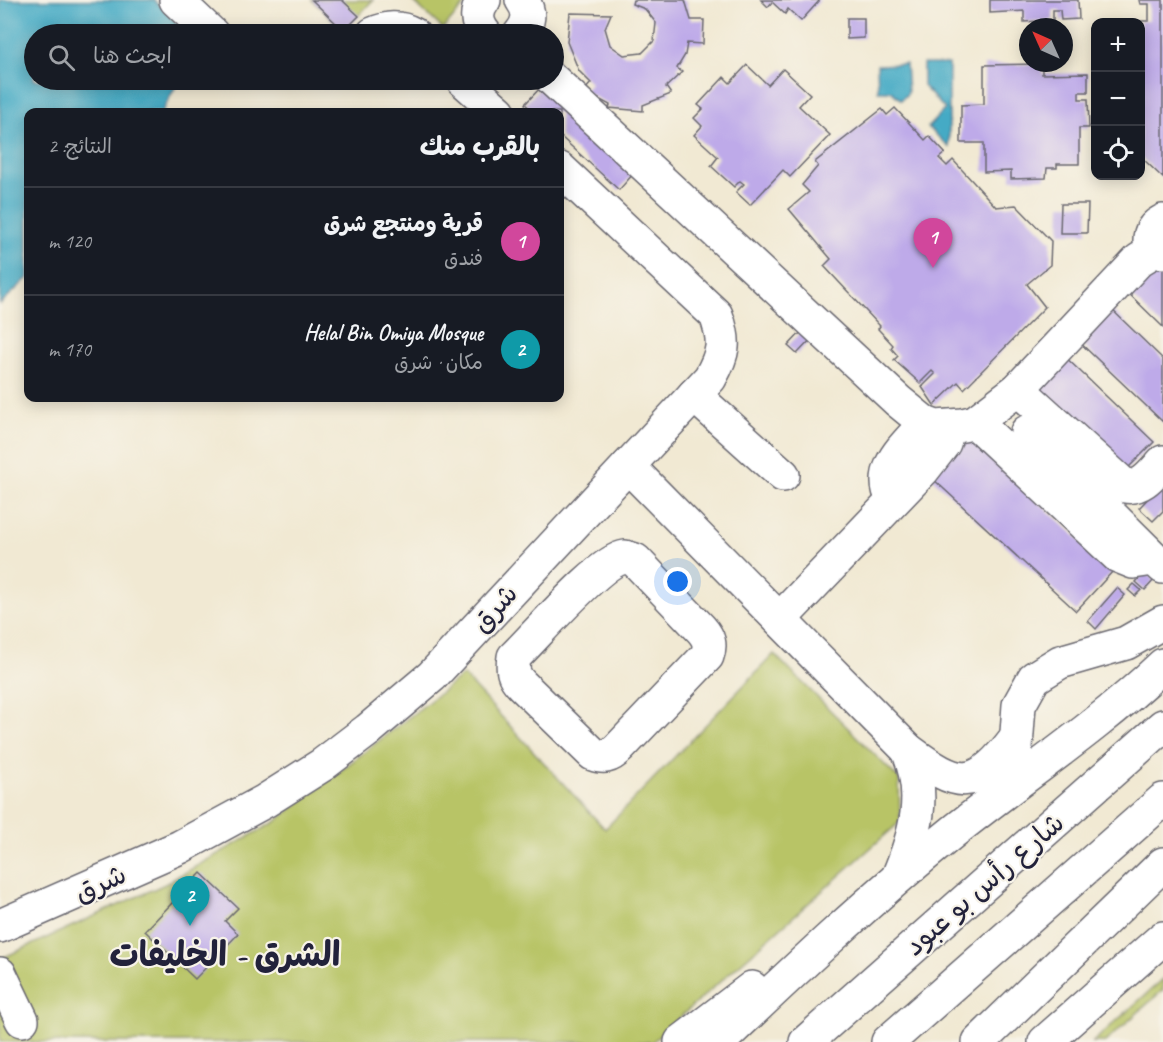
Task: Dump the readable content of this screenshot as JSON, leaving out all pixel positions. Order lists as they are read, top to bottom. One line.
{"streets":{"main road":["شرق","شارع رأس بو عبود"]},"districts":["الشرق - الخليفات"],"north":"top left","page":{"map_buttons":["+","−"],"search":"ابحث هنا","heading":["بالقرب منك","النتائج: 2"],"list":[{"mark":"1","name":"قرية ومنتجع شرق","note":"فندق","value":"120 m"},{"mark":"2","name":"Helal Bin Omiya Mosque","note":"مكان · شرق","value":"170 m"}],"pins":["1","2"]}}
